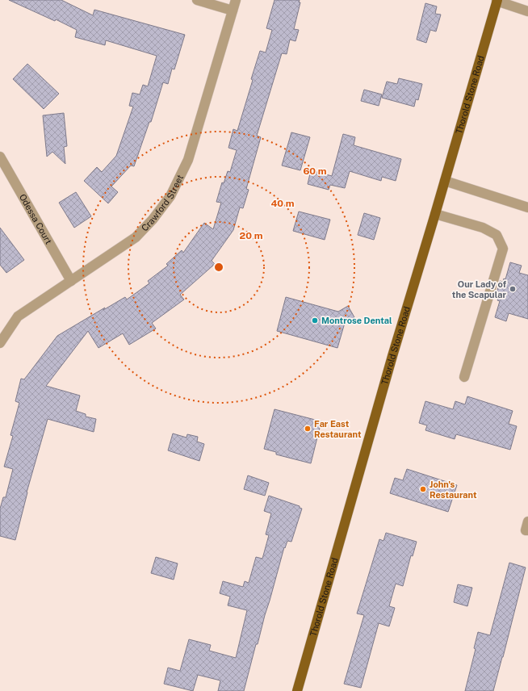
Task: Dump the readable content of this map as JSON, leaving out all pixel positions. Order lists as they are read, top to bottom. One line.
{"streets":{"main road":["Thorold Stone Road"],"street":["Crawford Street","Odessa Court"]},"crossings":[["Crawford Street","Odessa Court"]],"places":["Our Lady of the Scapular","Montrose Dental","Far East Restaurant","John's Restaurant"],"rings":["60 m","40 m","20 m"]}
